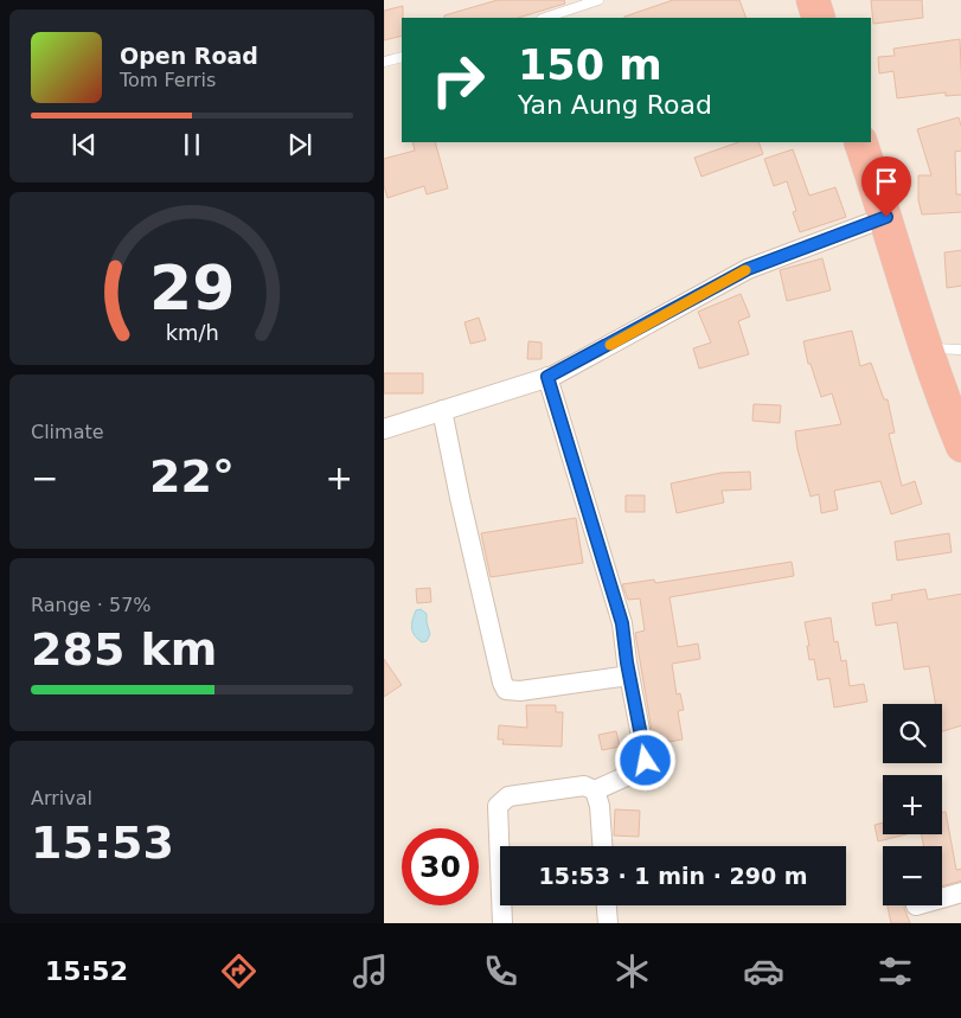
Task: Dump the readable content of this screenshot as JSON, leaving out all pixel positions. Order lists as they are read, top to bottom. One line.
{"page":{"turn":["150 m","Yan Aung Road"],"song":["Open Road","Tom Ferris"],"tile":["Climate",["Range · 57%","285 km"],["Arrival","15:53"]],"heat":["−","22°","+"],"map_buttons":["+","−"],"limit":"30","trip":"15:53 · 1 min · 290 m","tabs":"15:52","gauge":["29","km/h"]}}
